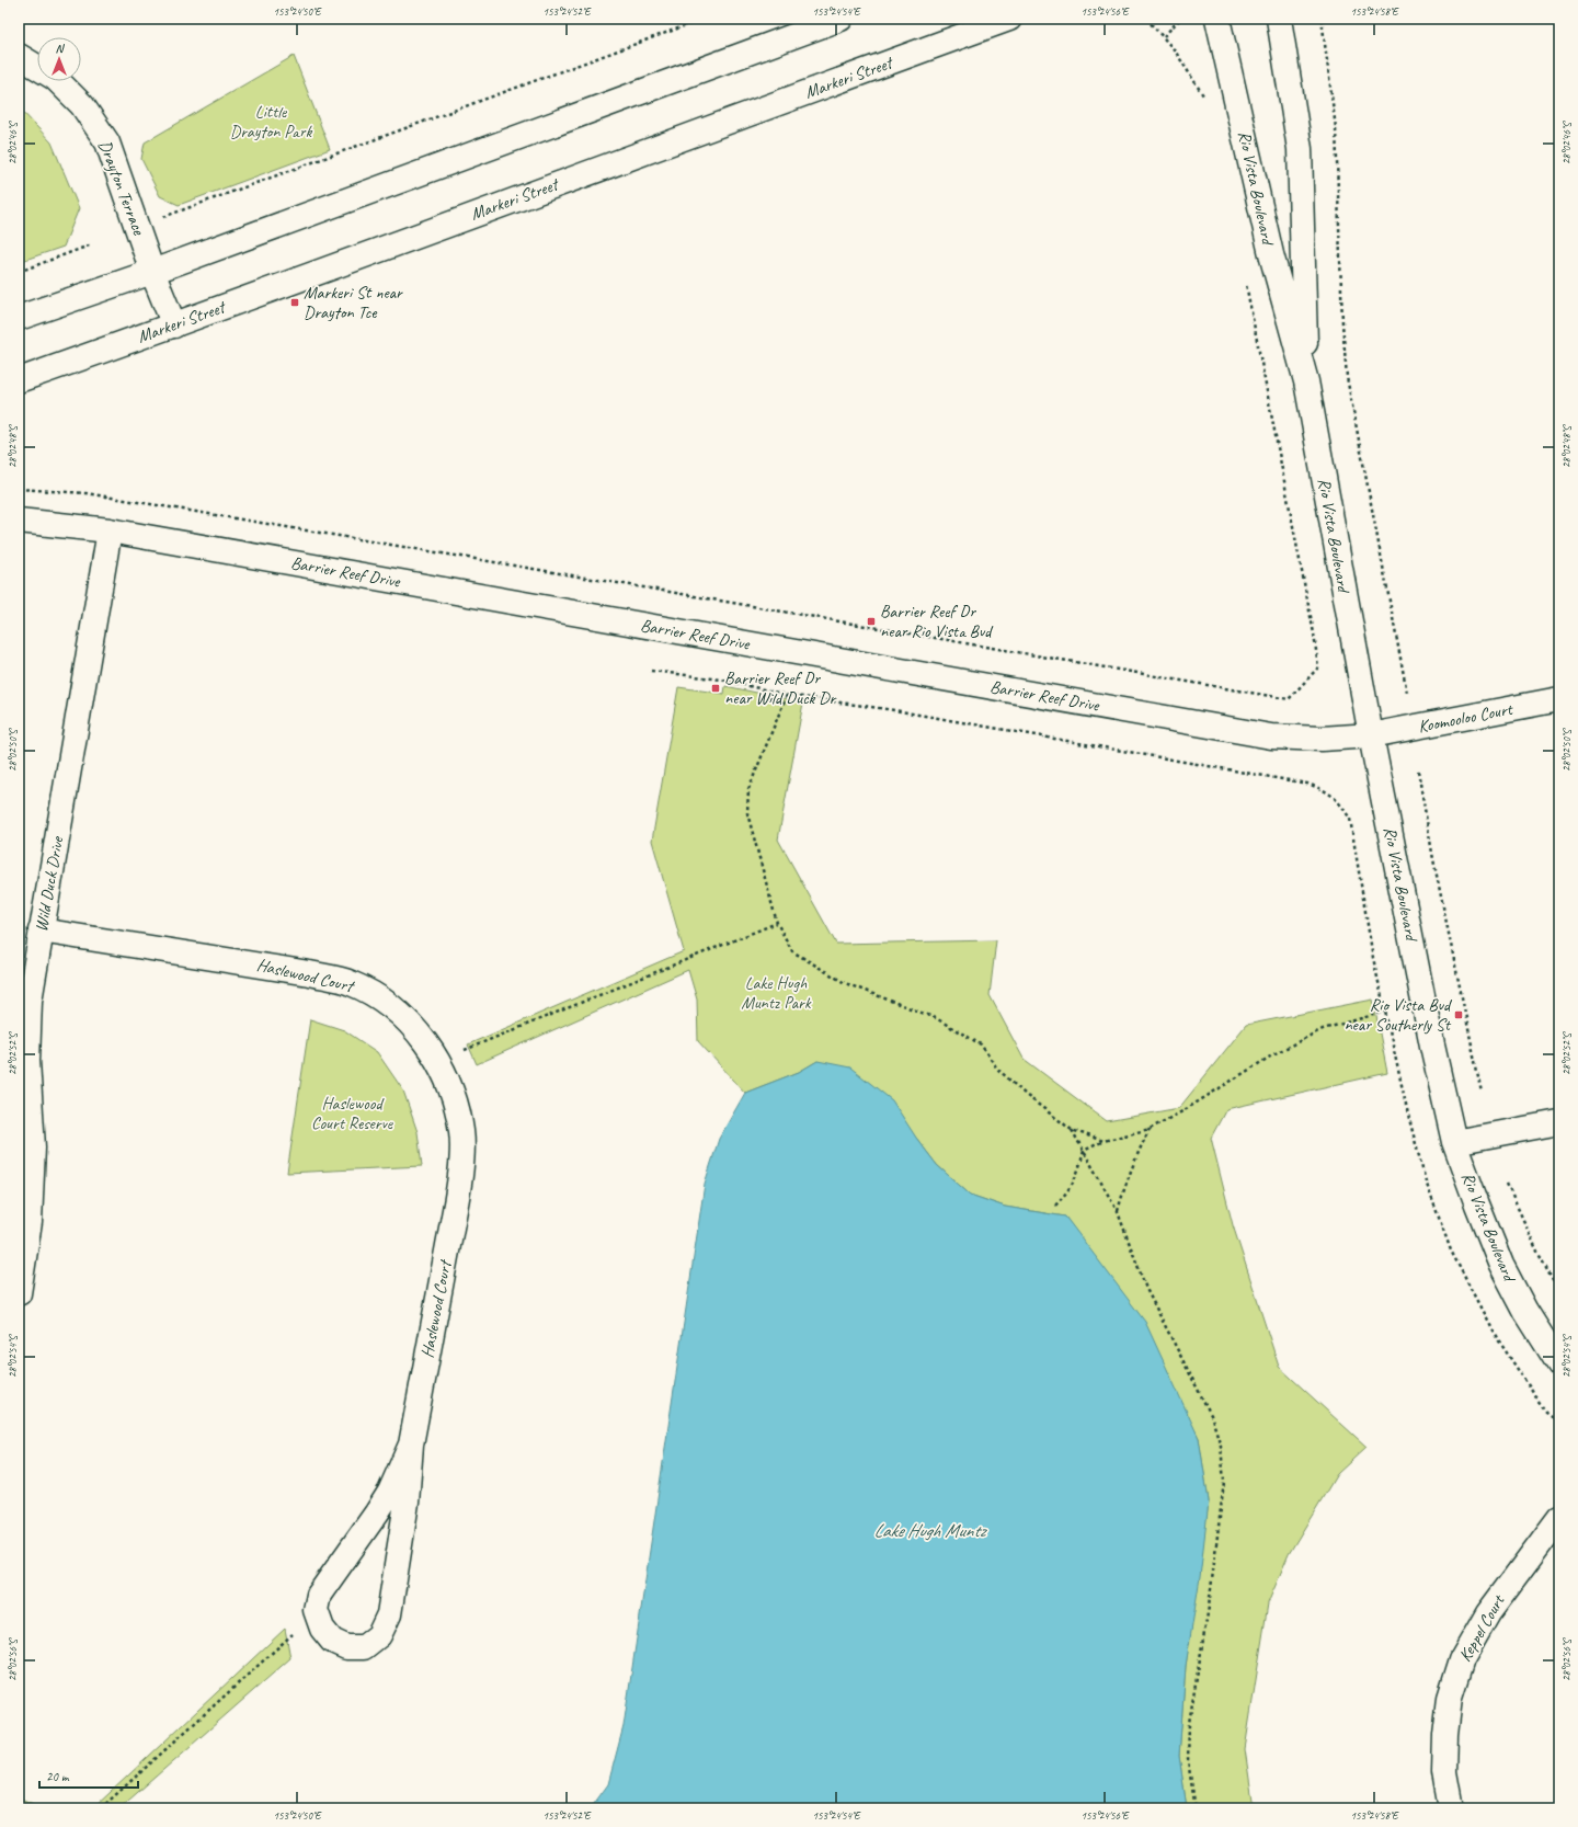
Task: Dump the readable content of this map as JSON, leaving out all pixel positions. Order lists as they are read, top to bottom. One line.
{"streets":{"street":["Markeri Street","Drayton Terrace","Rio Vista Boulevard","Barrier Reef Drive","Koomooloo Court","Wild Duck Drive","Haslewood Court","Keppel Court"]},"crossings":[["Markeri Street","Drayton Terrace"],["Rio Vista Boulevard","Barrier Reef Drive"],["Rio Vista Boulevard","Koomooloo Court"],["Barrier Reef Drive","Koomooloo Court"],["Barrier Reef Drive","Wild Duck Drive"],["Wild Duck Drive","Haslewood Court"]],"water":["Lake Hugh Muntz"],"parks":["Little Drayton Park","Lake Hugh Muntz Park","Haslewood Court Reserve"],"places":{"transit":["Markeri St near Drayton Tce","Barrier Reef Dr near Rio Vista Bvd","Barrier Reef Dr near Wild Duck Dr","Rio Vista Bvd near Southerly St"]},"scale_bar":"20 m","north":"top","coordinates":["153°24'50\"E","153°24'52\"E","153°24'54\"E","153°24'56\"E","153°24'58\"E","28°02'46\"S","28°02'48\"S","28°02'50\"S","28°02'52\"S","28°02'54\"S","28°02'56\"S"]}
